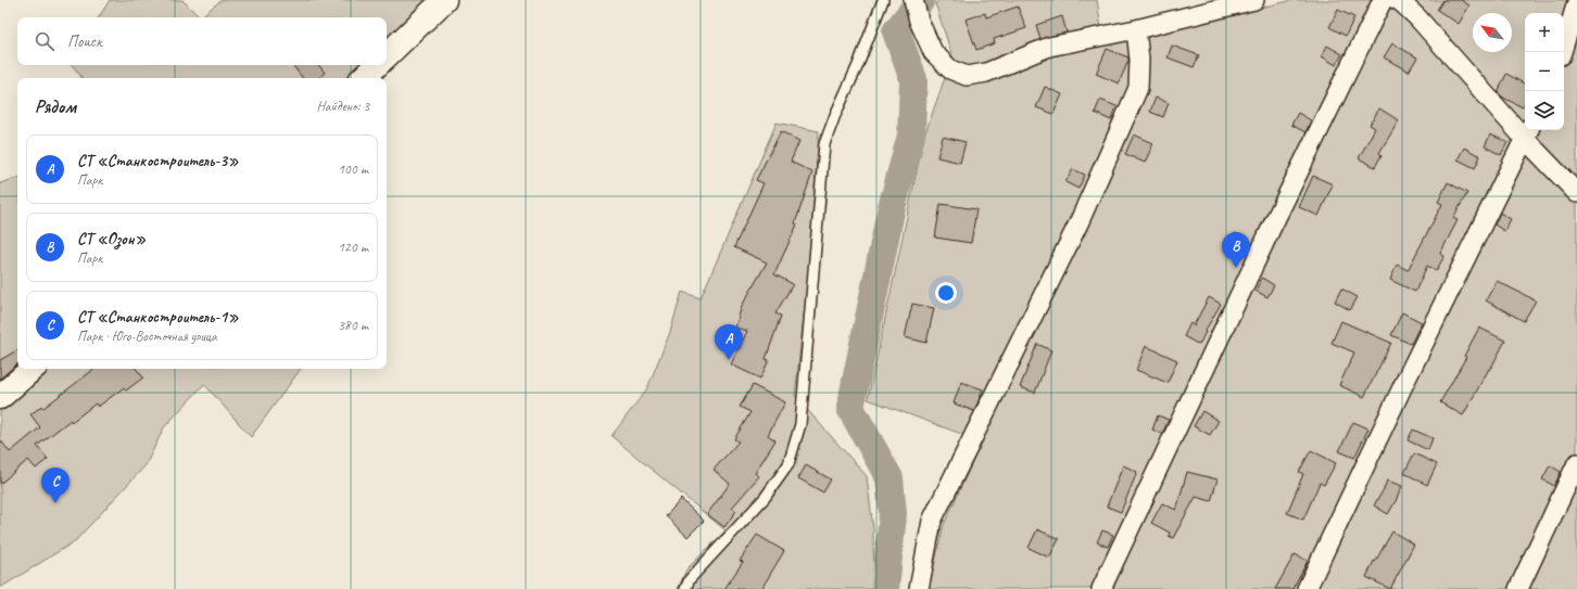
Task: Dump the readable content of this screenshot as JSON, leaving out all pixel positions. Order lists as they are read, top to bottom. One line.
{"north":"top left","page":{"map_buttons":["+","−"],"search":"Поиск","heading":["Рядом","Найдено: 3"],"list":[{"mark":"A","name":"СТ «Станкостроитель-3»","note":"Парк","value":"100 m"},{"mark":"B","name":"СТ «Озон»","note":"Парк","value":"120 m"},{"mark":"C","name":"СТ «Станкостроитель-1»","note":"Парк · Юго-Восточная улица","value":"380 m"}],"pins":["B","A","C"]}}
